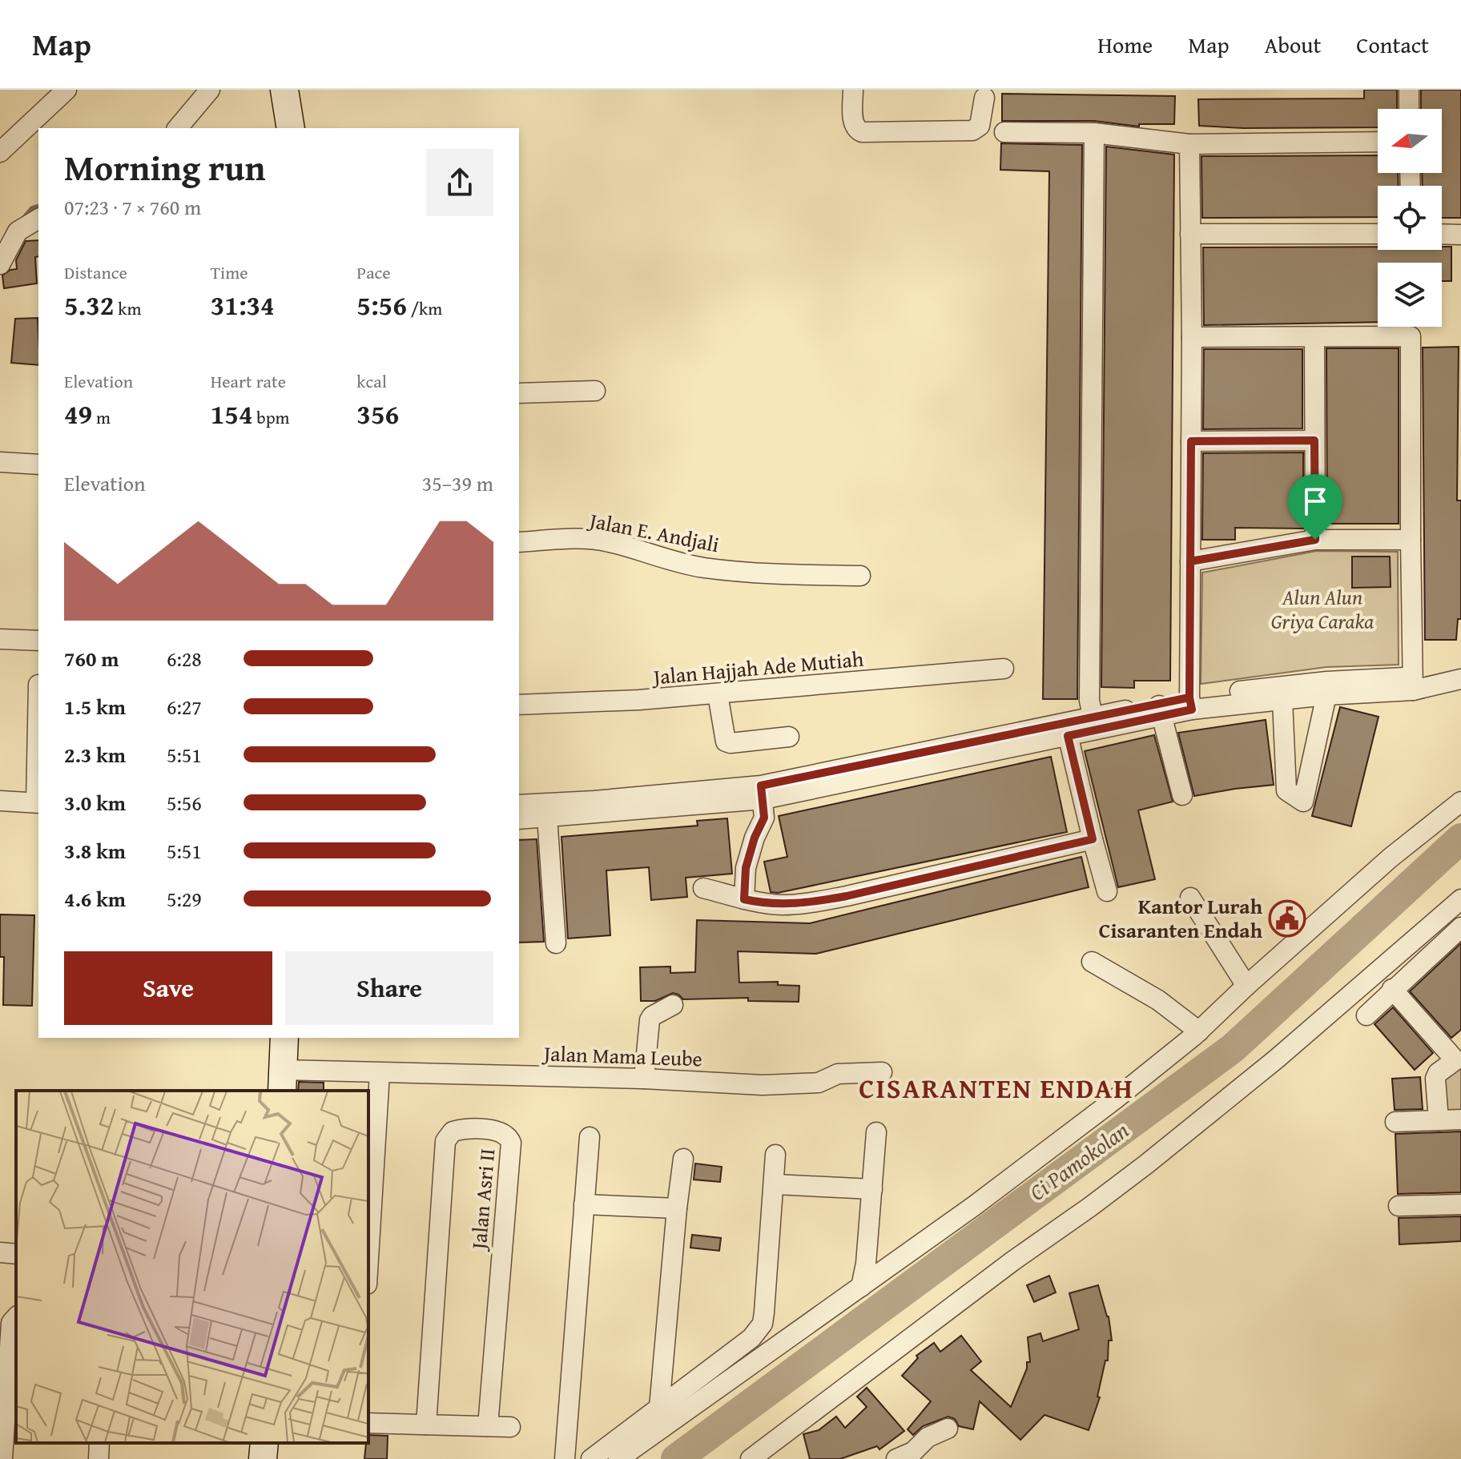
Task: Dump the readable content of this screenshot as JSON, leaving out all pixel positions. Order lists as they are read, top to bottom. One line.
{"streets":{"street":["Jalan E. Andjali","Jalan Hajjah Ade Mutiah","Jalan Mama Leube","Jalan Asri II"]},"districts":["CISARANTEN ENDAH"],"water":["Ci Pamokolan"],"parks":["Alun Alun Griya Caraka"],"places":{"public building":["Kantor Lurah Cisaranten Endah"]},"north":"left","page":{"header":"Map","nav":["Home","Map","About","Contact"],"heading":["Morning run","07:23 · 7 × 760 m"],"stats":[["Distance","5.32 km"],["Time","31:34"],["Pace","5:56 /km"],["Elevation","49 m"],["Heart rate","154 bpm"],["kcal","356"]],"chart":["Elevation","35–39 m"],"list":[{"name":"760 m","note":"6:28"},{"name":"1.5 km","note":"6:27"},{"name":"2.3 km","note":"5:51"},{"name":"3.0 km","note":"5:56"},{"name":"3.8 km","note":"5:51"},{"name":"4.6 km","note":"5:29"}],"buttons":["Save","Share"]}}
